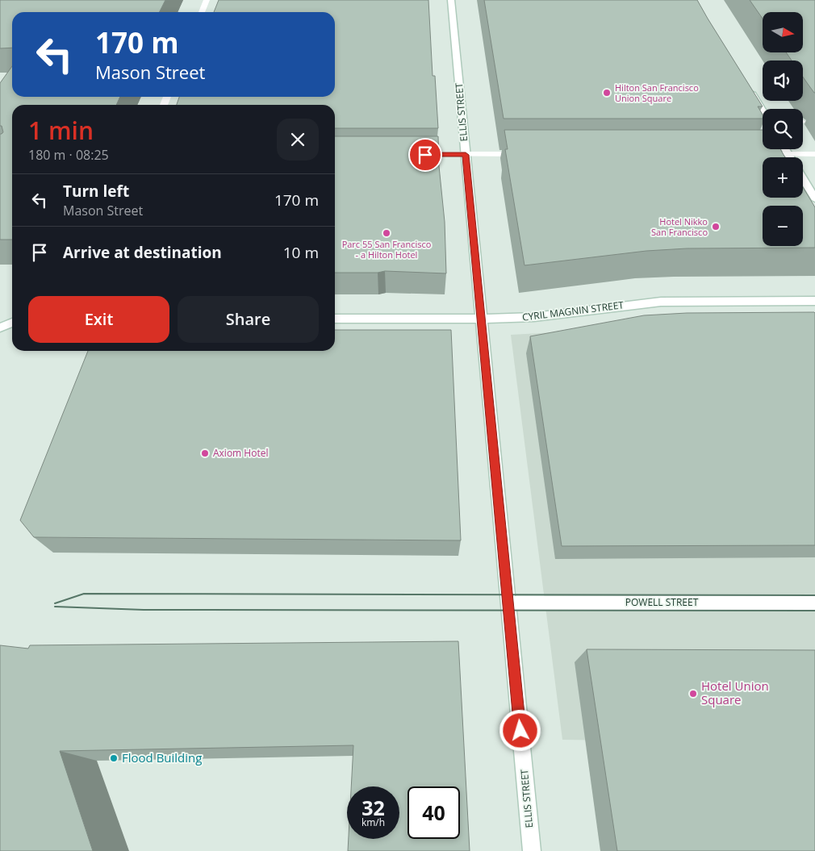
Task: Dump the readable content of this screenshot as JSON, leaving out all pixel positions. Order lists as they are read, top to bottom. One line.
{"streets":{"street":["ELLIS STREET","CYRIL MAGNIN STREET","POWELL STREET"]},"crossings":[["ELLIS STREET","CYRIL MAGNIN STREET"],["ELLIS STREET","POWELL STREET"]],"places":["Hilton San Francisco Union Square","Hotel Nikko San Francisco","Parc 55 San Francisco - a Hilton Hotel","Axiom Hotel","Hotel Union Square","Flood Building"],"north":"right","page":{"map_buttons":["+","−"],"turn":["170 m","Mason Street"],"heading":["1 min","180 m · 08:25"],"list":[{"name":"Turn left","note":"Mason Street","value":"170 m"},{"name":"Arrive at destination","value":"10 m"}],"buttons":["Exit","Share"],"speed":"32 km/h","limit":"40"}}
